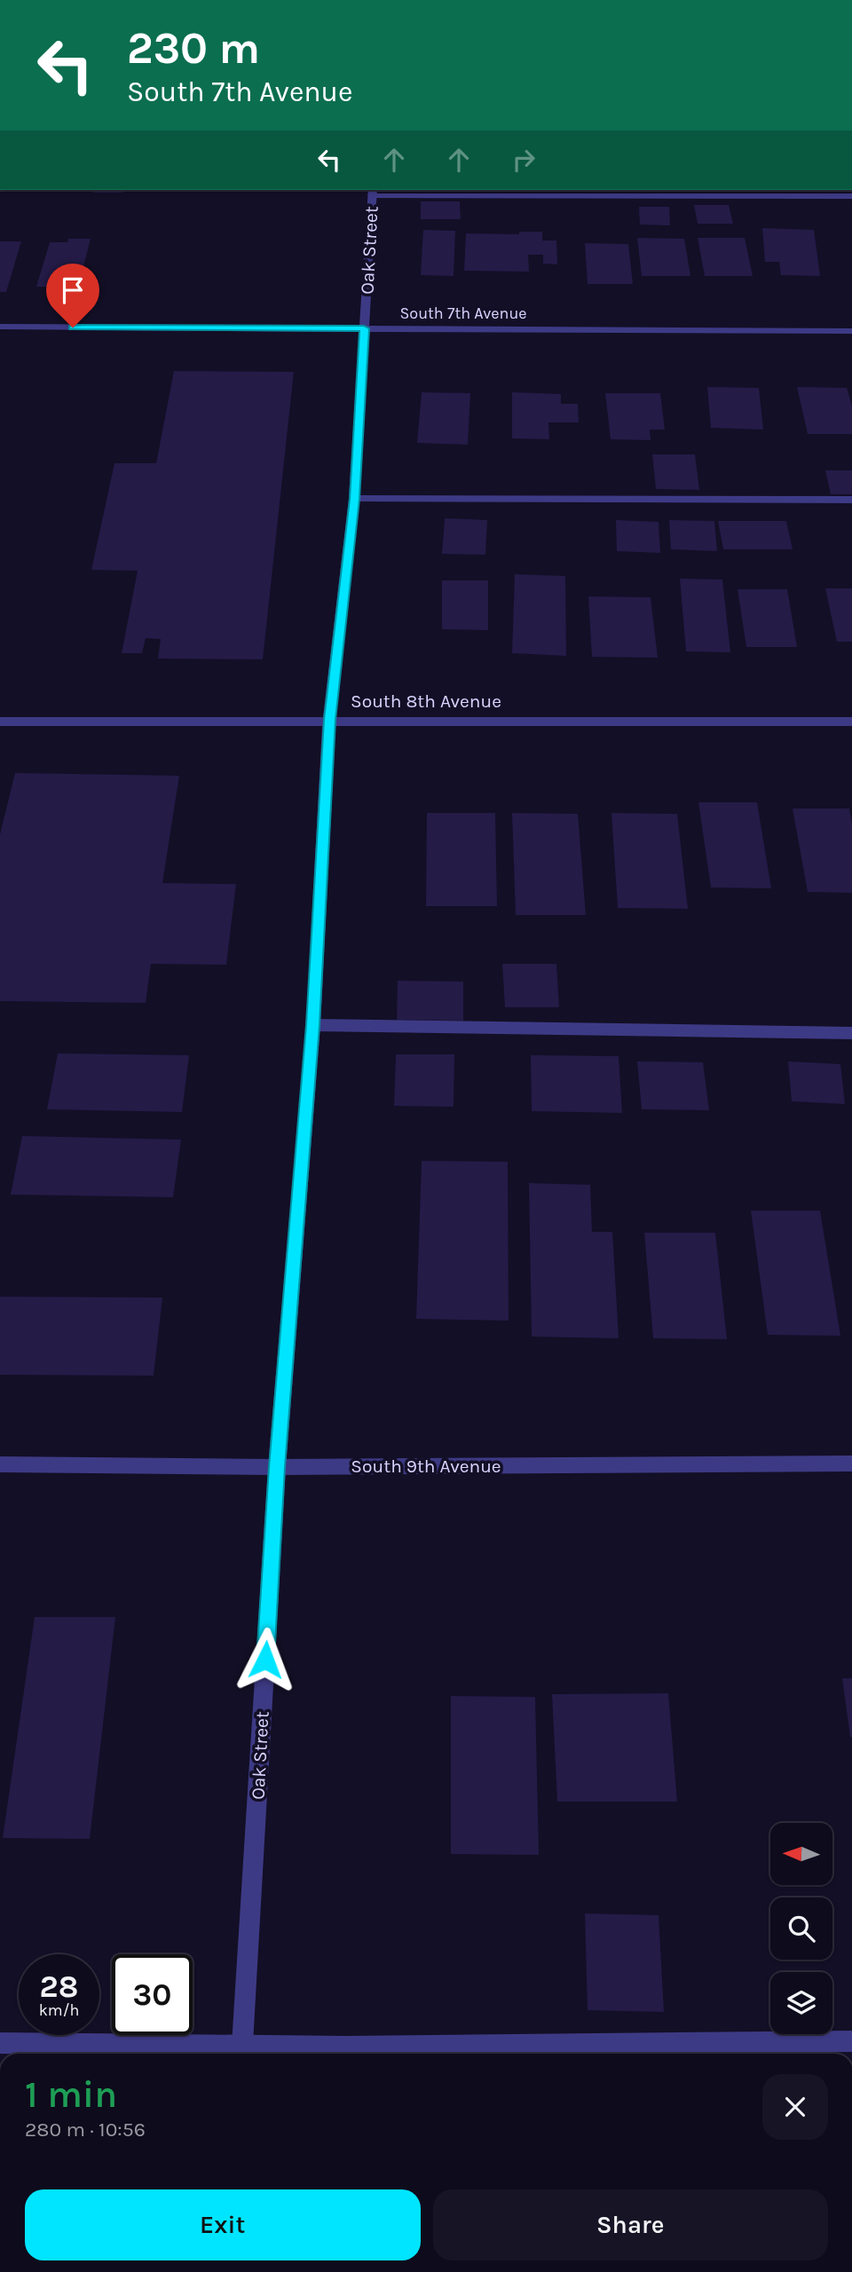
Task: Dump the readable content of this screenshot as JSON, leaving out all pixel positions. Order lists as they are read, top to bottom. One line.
{"streets":{"street":["Oak Street","South 7th Avenue","South 8th Avenue","South 9th Avenue"]},"crossings":[["Oak Street","South 7th Avenue"],["Oak Street","South 8th Avenue"],["Oak Street","South 9th Avenue"]],"north":"left","page":{"turn":["230 m","South 7th Avenue"],"speed":"28 km/h","limit":"30","heading":["1 min","280 m · 10:56"],"buttons":["Exit","Share"]}}
